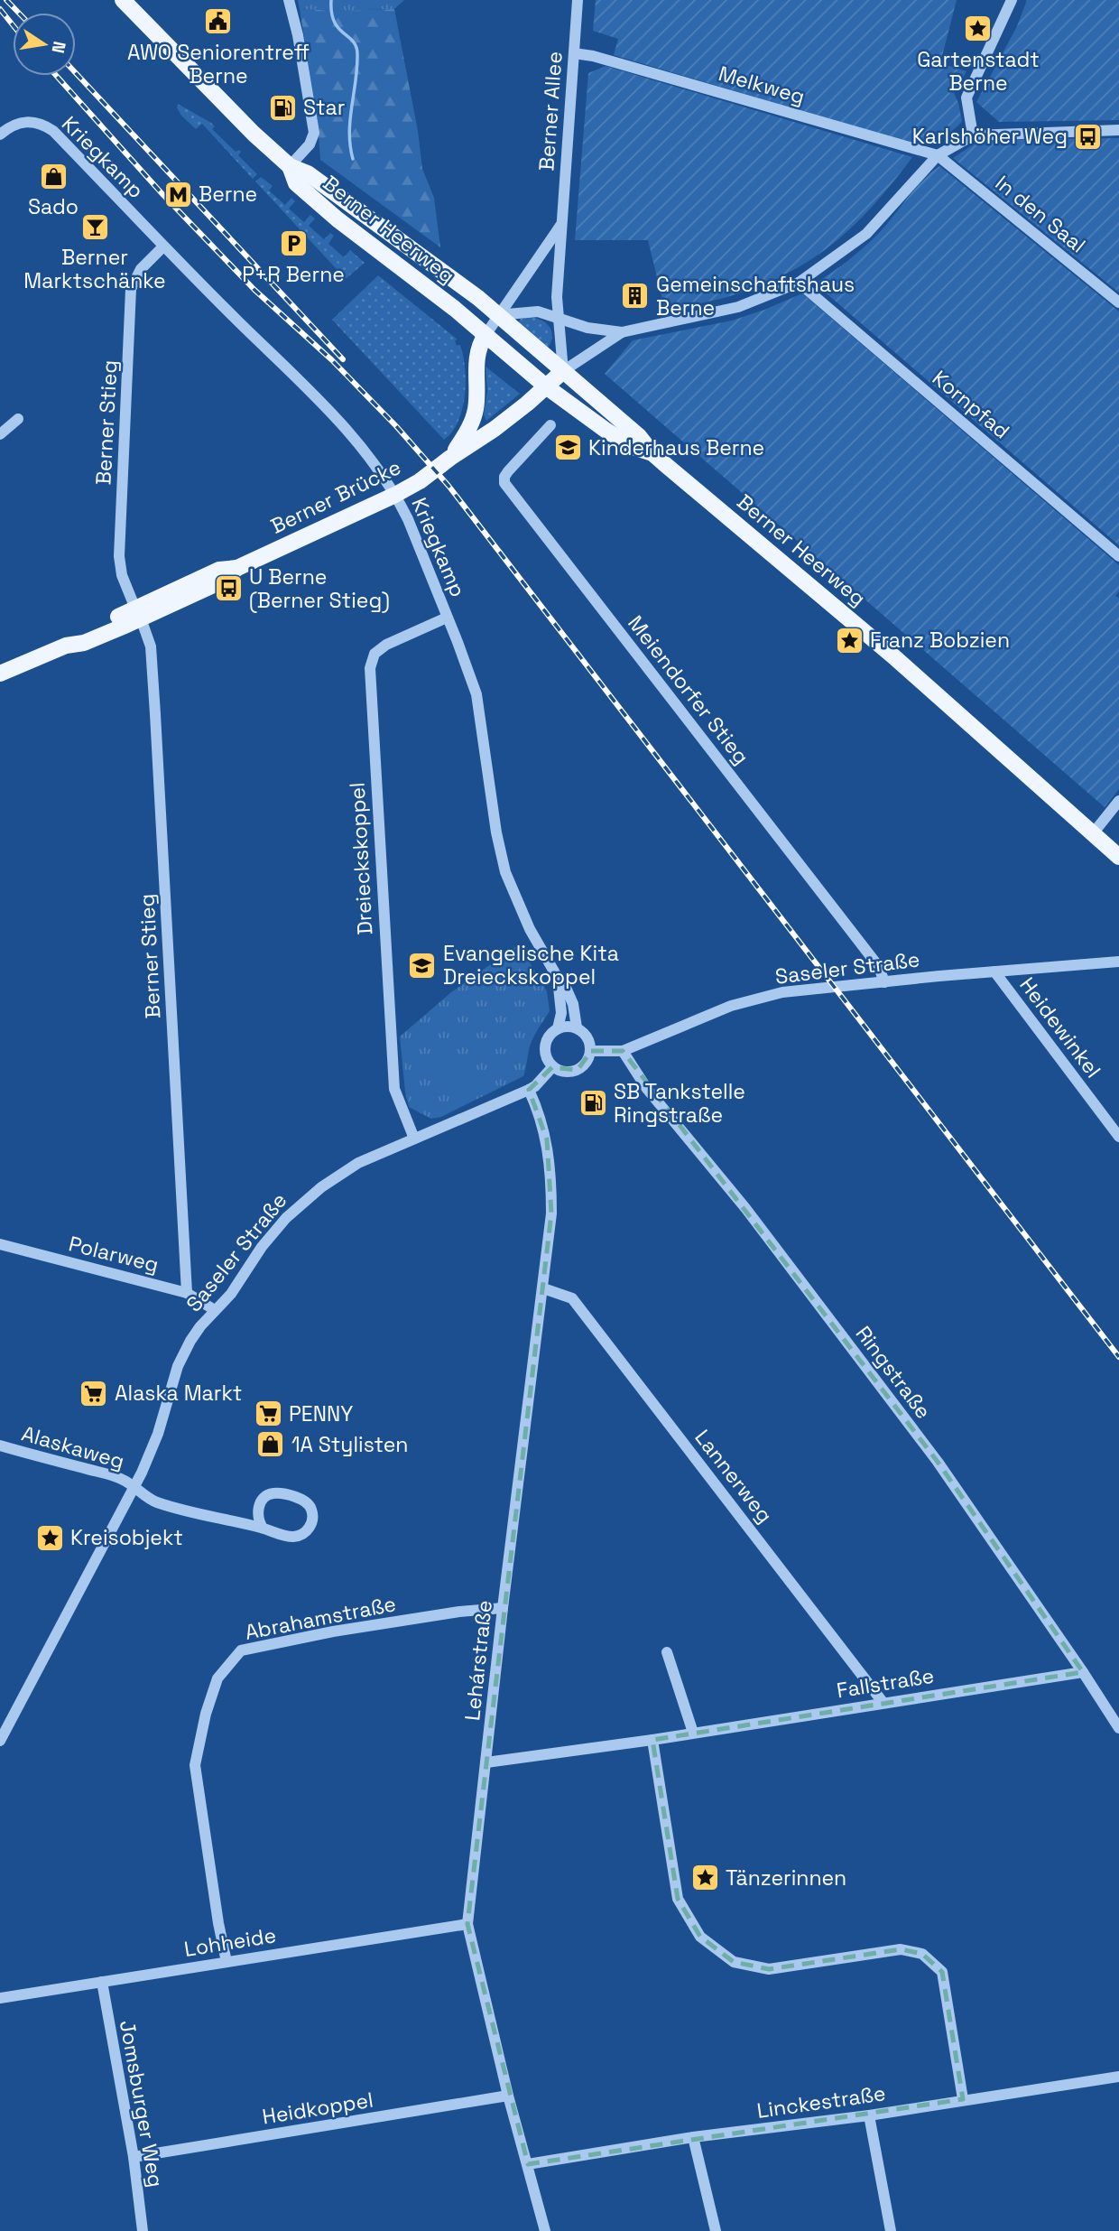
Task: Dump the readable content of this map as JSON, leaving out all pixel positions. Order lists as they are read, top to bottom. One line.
{"streets":{"main road":["Berner Heerweg","Berner Brücke"],"street":["Melkweg","Berner Allee","Kriegkamp","In den Saal","Kornpfad","Berner Stieg","Meiendorfer Stieg","Dreieckskoppel","Saseler Straße","Heidewinkel","Polarweg","Ringstraße","Alaskaweg","Lannerweg","Abrahamstraße","Lehárstraße","Fallstraße","Lohheide","Linckestraße","Jomsburger Weg","Heidkoppel"]},"crossings":[["Melkweg","Berner Allee"],["Melkweg","In den Saal"],["Berner Allee","Berner Heerweg"],["Berner Allee","Berner Brücke"],["Kriegkamp","Berner Stieg"],["Kriegkamp","Berner Brücke"],["Kriegkamp","Dreieckskoppel"],["Kriegkamp","Saseler Straße"],["Berner Heerweg","Berner Brücke"],["Berner Stieg","Berner Brücke"],["Berner Stieg","Polarweg"],["Meiendorfer Stieg","Saseler Straße"],["Dreieckskoppel","Saseler Straße"],["Saseler Straße","Heidewinkel"],["Saseler Straße","Polarweg"],["Saseler Straße","Ringstraße"],["Saseler Straße","Alaskaweg"],["Saseler Straße","Lehárstraße"],["Ringstraße","Fallstraße"],["Lannerweg","Lehárstraße"],["Lannerweg","Fallstraße"],["Abrahamstraße","Lehárstraße"],["Abrahamstraße","Lohheide"],["Lehárstraße","Fallstraße"],["Lehárstraße","Lohheide"],["Lehárstraße","Linckestraße"],["Lehárstraße","Heidkoppel"],["Lohheide","Jomsburger Weg"],["Jomsburger Weg","Heidkoppel"]],"places":{"public building":["AWO Seniorentreff Berne"],"place":["Gartenstadt Berne","Franz Bobzien","Kreisobjekt","Tänzerinnen"],"fuel station":["Star","SB Tankstelle Ringstraße"],"bus stop":["Karlshöher Weg","U Berne (Berner Stieg)"],"shop":["Sado","1A Stylisten"],"metro station":["Berne"],"bar":["Berner Marktschänke"],"parking":["P+R Berne"],"building":["Gemeinschaftshaus Berne"],"school or university":["Kinderhaus Berne","Evangelische Kita Dreieckskoppel"],"supermarket":["Alaska Markt","PENNY"]},"north":"right"}
